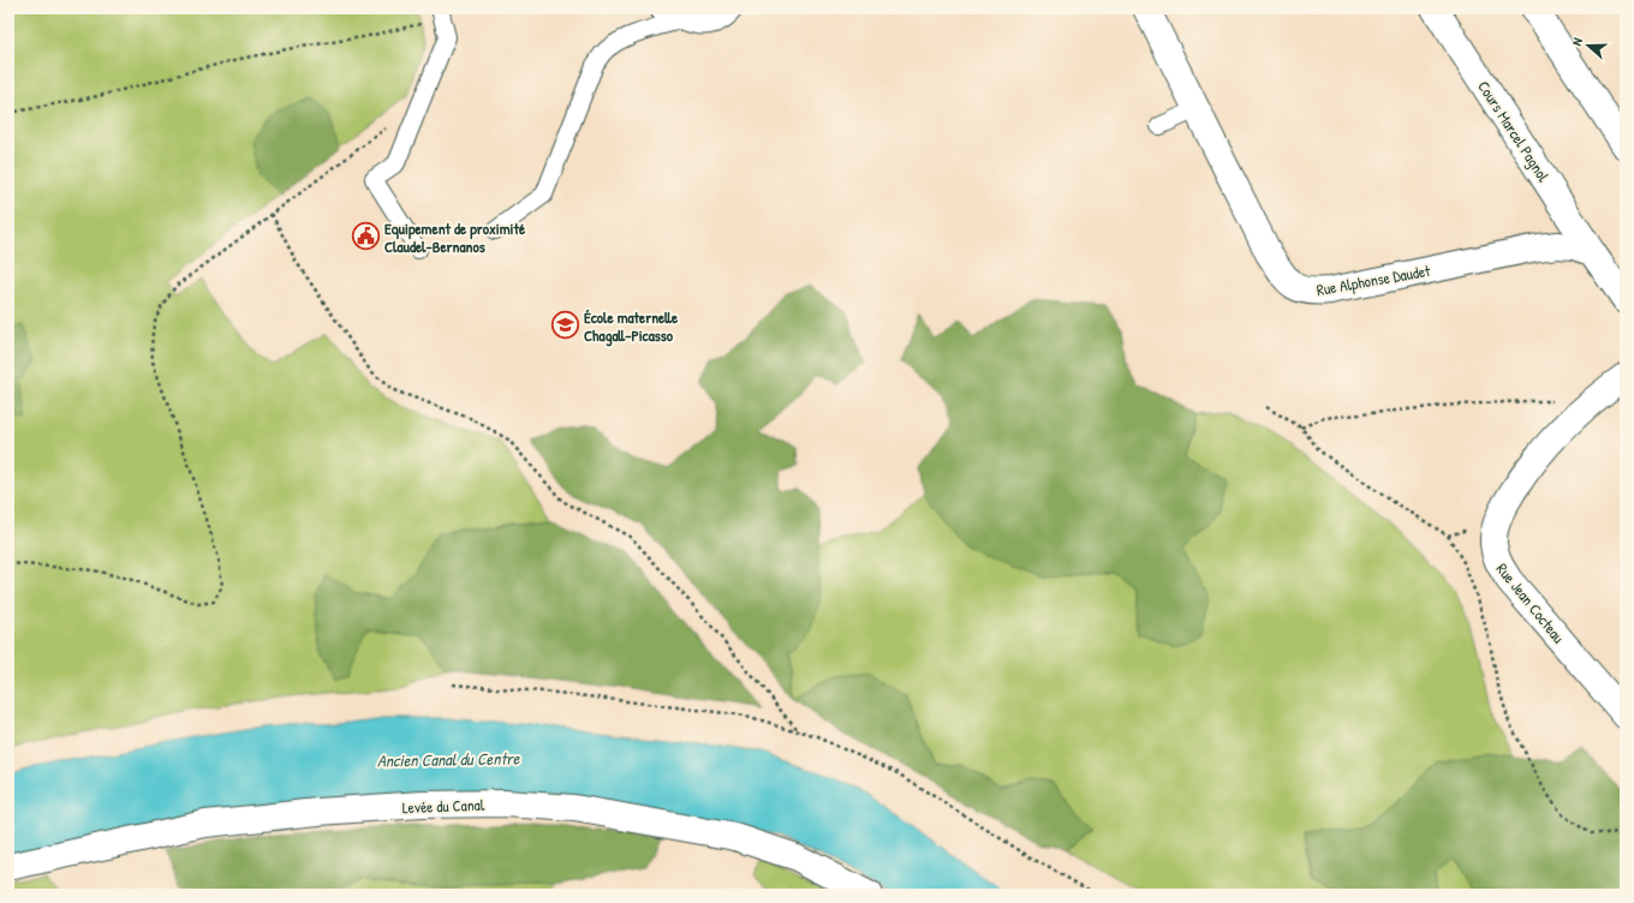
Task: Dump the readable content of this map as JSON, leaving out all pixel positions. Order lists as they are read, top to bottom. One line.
{"streets":{"street":["Cours Marcel Pagnol","Rue Alphonse Daudet","Rue Jean Cocteau","Levée du Canal"]},"crossings":[["Cours Marcel Pagnol","Rue Alphonse Daudet"]],"water":["Ancien Canal du Centre"],"places":{"public building":["Equipement de proximité Claudel-Bernanos"],"school or university":["École maternelle Chagall-Picasso"]},"north":"left"}
